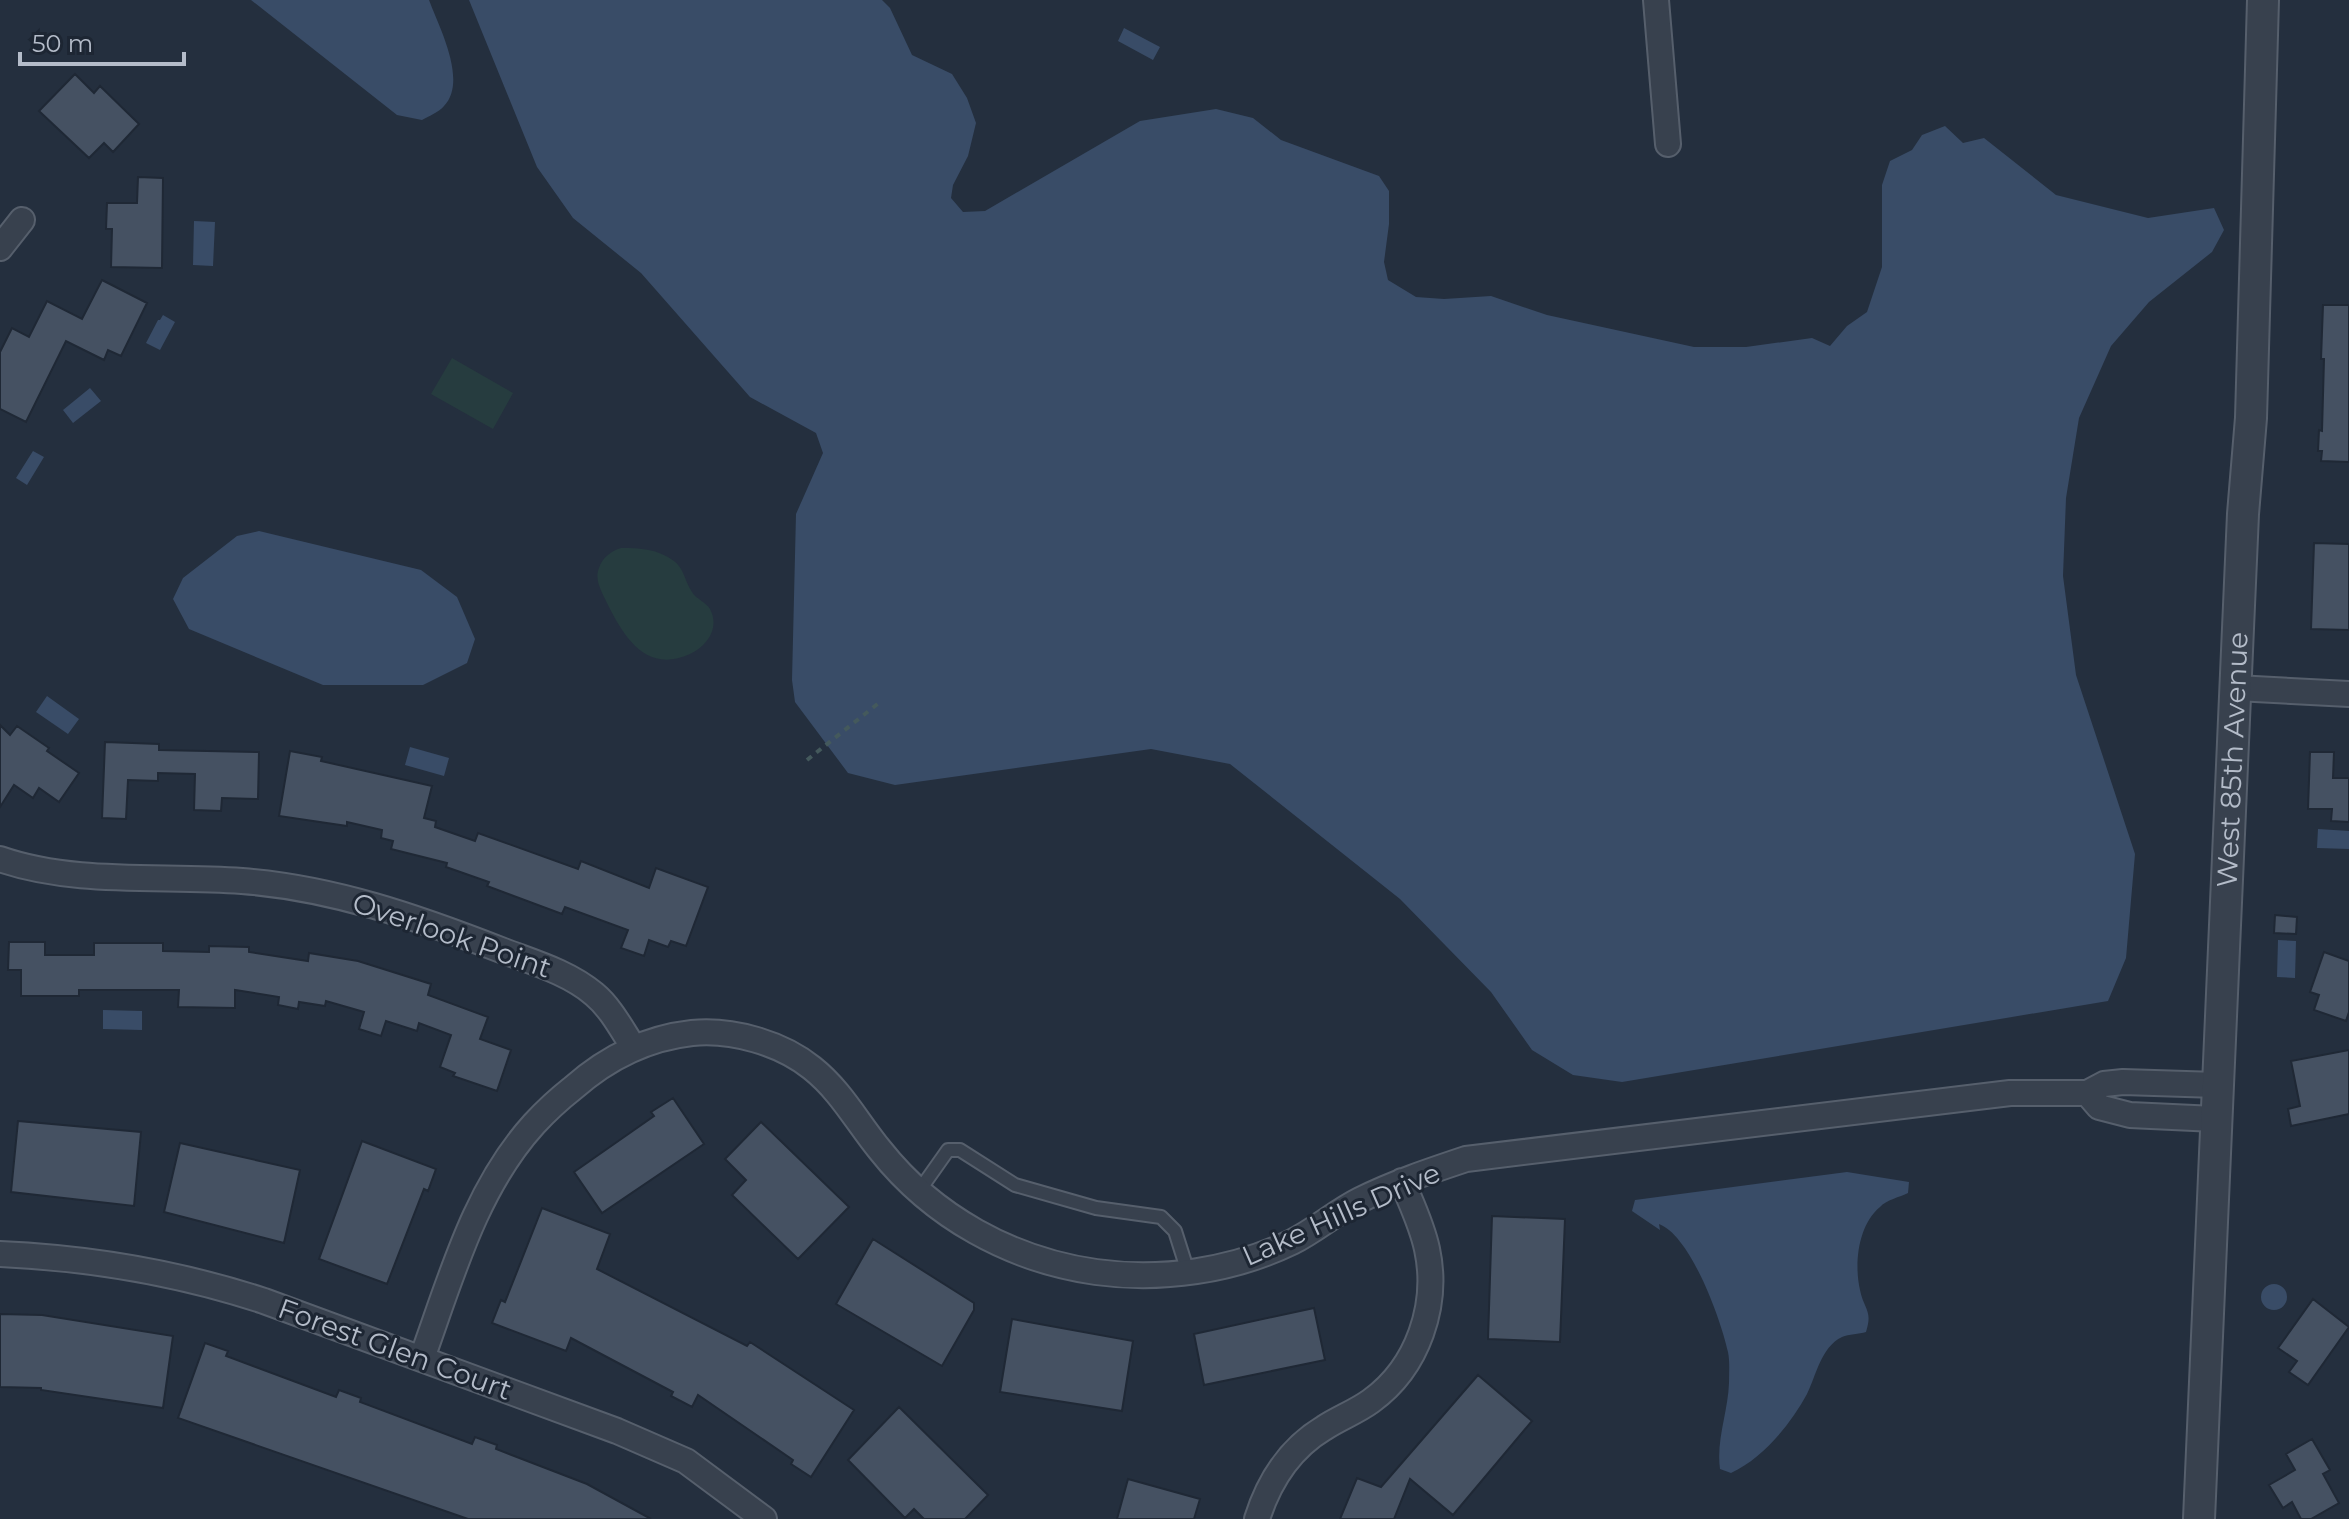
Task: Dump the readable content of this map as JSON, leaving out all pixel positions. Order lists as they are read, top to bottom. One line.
{"streets":{"street":["West 85th Avenue","Overlook Point","Lake Hills Drive","Forest Glen Court"]},"crossings":[["West 85th Avenue","Lake Hills Drive"],["Overlook Point","Lake Hills Drive"],["Lake Hills Drive","Forest Glen Court"]],"scale_bar":"50 m"}
